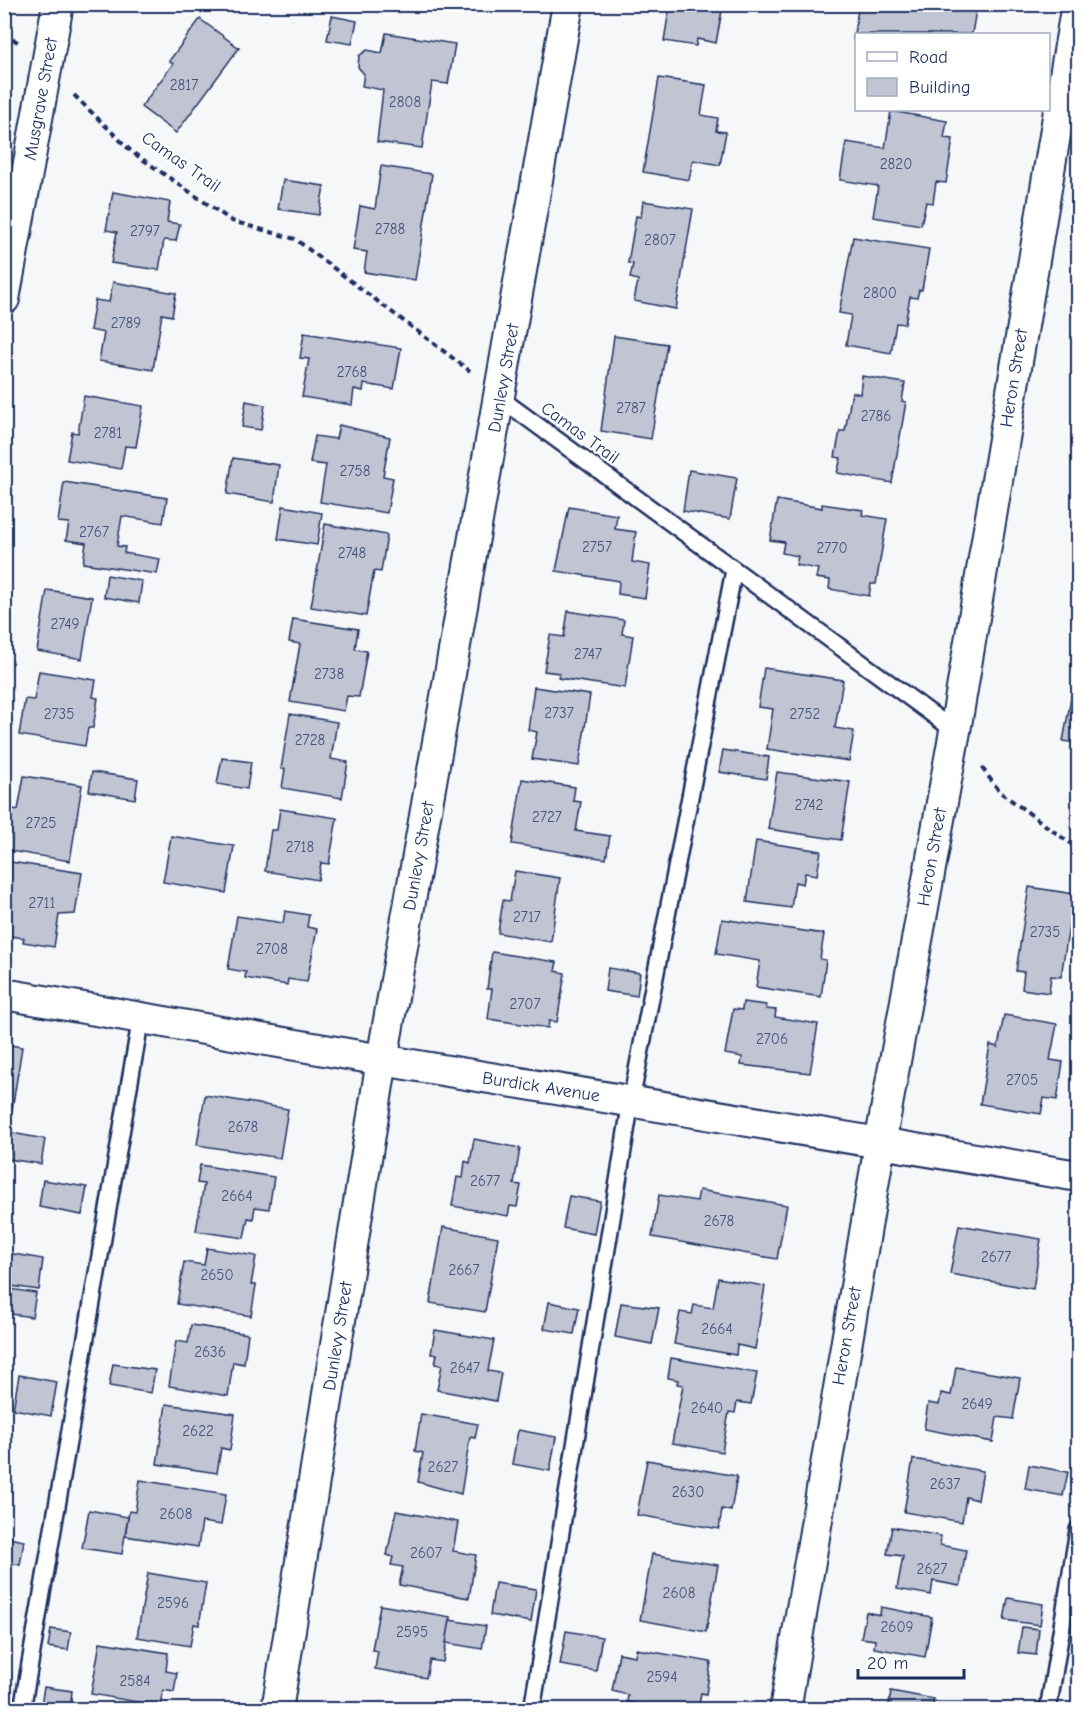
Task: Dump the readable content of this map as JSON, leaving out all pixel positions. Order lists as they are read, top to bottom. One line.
{"streets":{"street":["Musgrave Street","Dunlevy Street","Heron Street","Burdick Avenue"],"lane":["Camas Trail"]},"crossings":[["Musgrave Street","Camas Trail"],["Camas Trail","Dunlevy Street"],["Camas Trail","Heron Street"],["Dunlevy Street","Burdick Avenue"],["Heron Street","Burdick Avenue"]],"house_numbers":["2817","2808","2820","2788","2797","2807","2800","2789","2768","2787","2786","2781","2758","2767","2757","2770","2748","2749","2747","2738","2737","2735","2752","2728","2742","2727","2725","2718","2711","2717","2735","2708","2707","2706","2705","2678","2677","2664","2678","2677","2667","2650","2664","2636","2647","2649","2640","2622","2627","2637","2630","2608","2607","2627","2608","2596","2609","2595","2594","2584"],"legend":["Road","Building"],"scale_bar":"20 m"}
